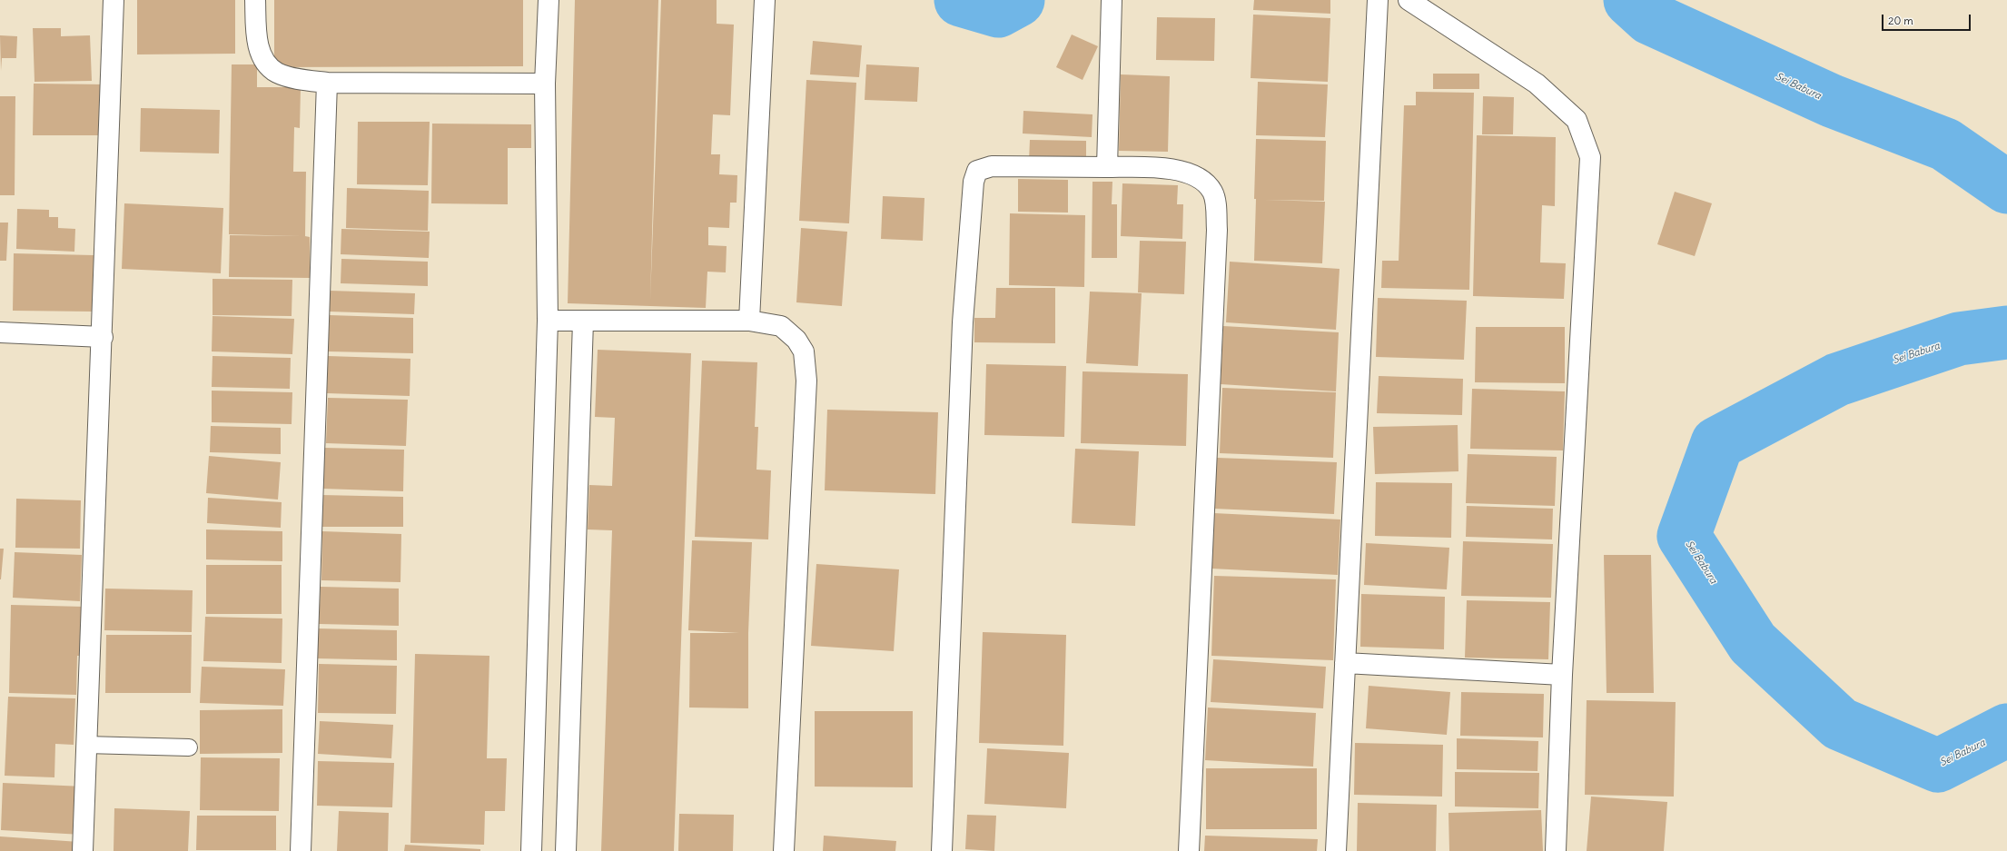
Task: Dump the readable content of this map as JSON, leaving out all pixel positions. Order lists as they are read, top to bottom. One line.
{"water":["Sei Babura"],"scale_bar":"20 m"}
